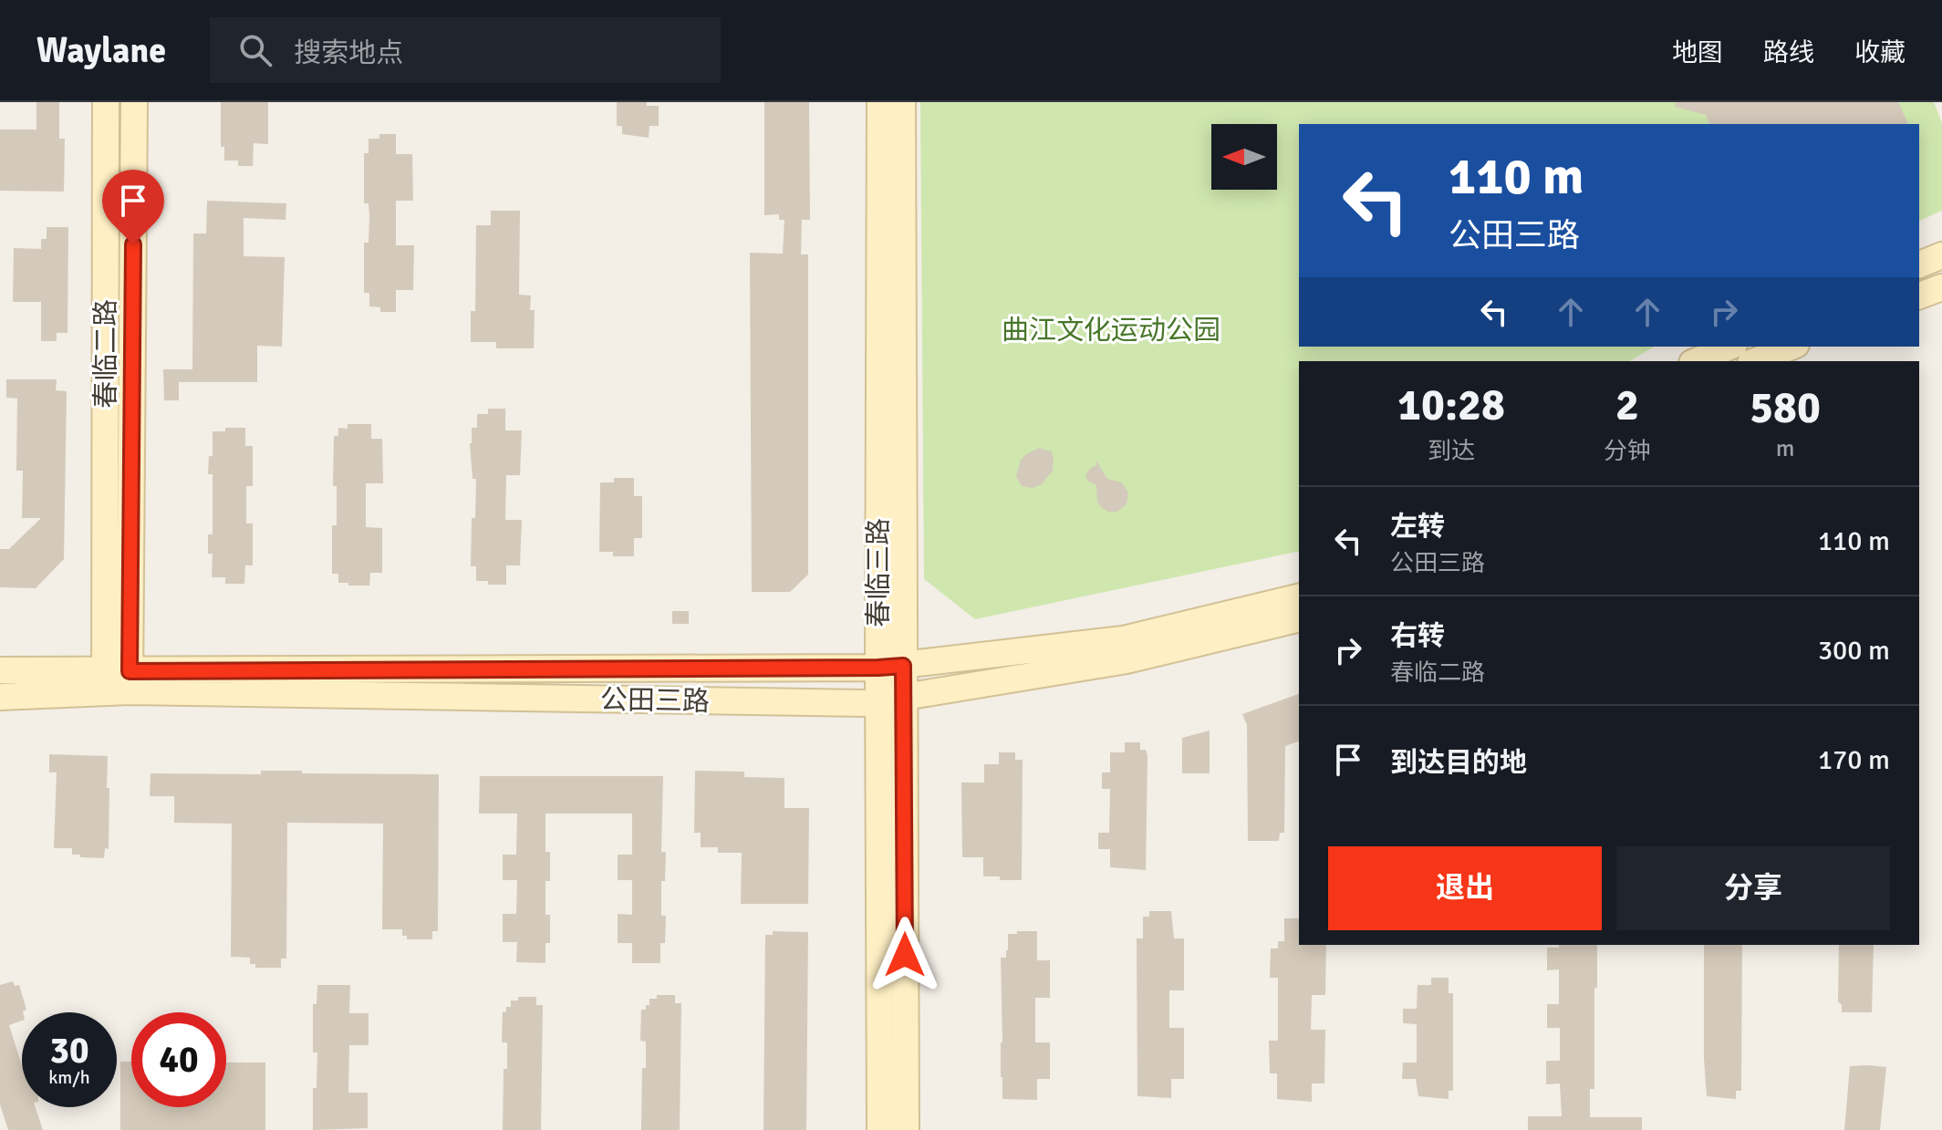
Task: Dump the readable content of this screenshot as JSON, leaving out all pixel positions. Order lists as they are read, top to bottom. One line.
{"streets":{"street":["春临二路","春临三路","公田三路"]},"crossings":[["春临二路","公田三路"],["春临三路","公田三路"]],"parks":["曲江文化运动公园"],"north":"left","page":{"header":"Waylane","search":"搜索地点","nav":["地图","路线","收藏"],"turn":["110 m","公田三路"],"eta":["10:28","到达","2","分钟","580","m"],"list":[{"name":"左转","note":"公田三路","value":"110 m"},{"name":"右转","note":"春临二路","value":"300 m"},{"name":"到达目的地","value":"170 m"}],"buttons":["退出","分享"],"speed":"30 km/h","limit":"40"}}
